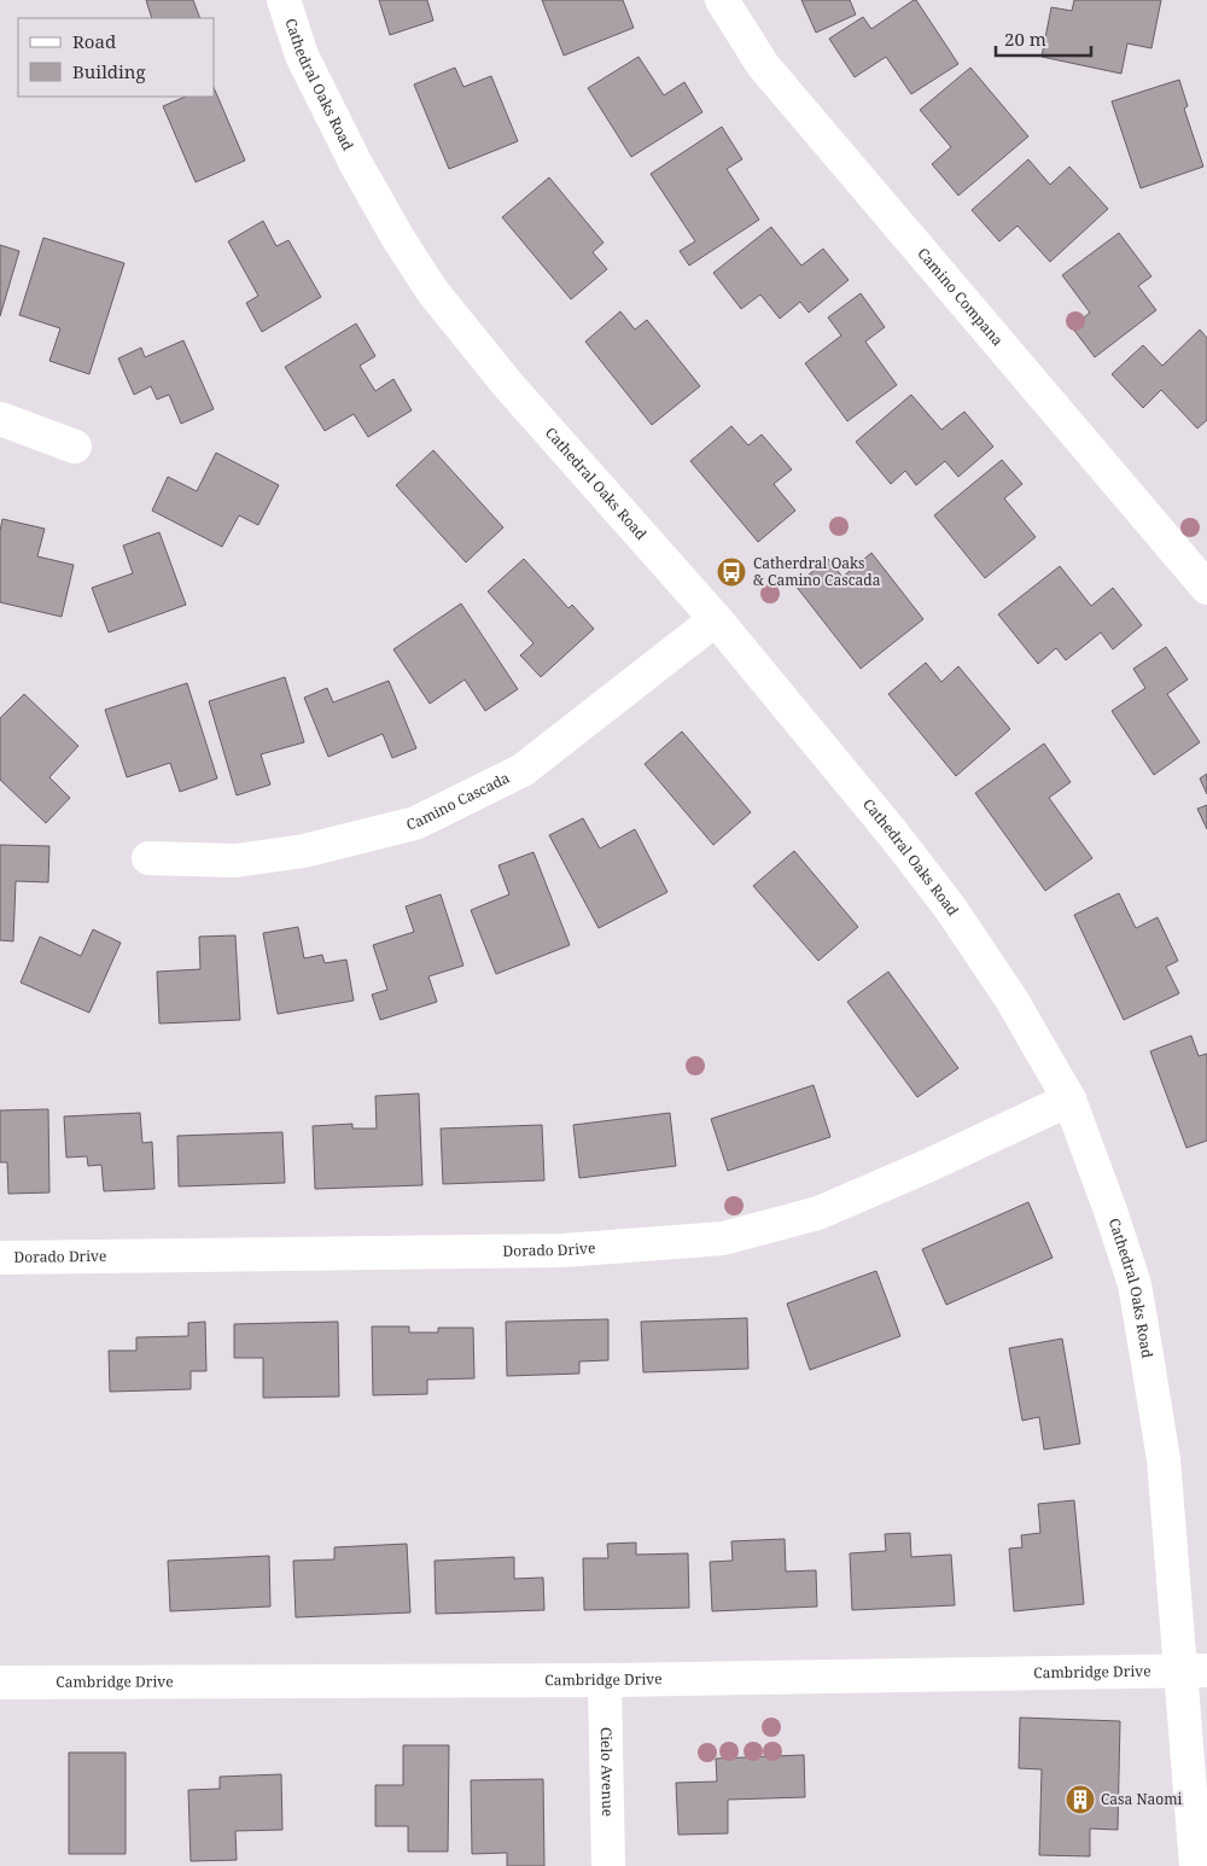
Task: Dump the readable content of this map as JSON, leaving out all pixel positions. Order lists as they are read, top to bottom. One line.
{"streets":{"street":["Cathedral Oaks Road","Camino Compana","Camino Cascada","Dorado Drive","Cambridge Drive","Cielo Avenue"]},"crossings":[["Cathedral Oaks Road","Camino Cascada"],["Cathedral Oaks Road","Dorado Drive"],["Cathedral Oaks Road","Cambridge Drive"],["Cambridge Drive","Cielo Avenue"]],"places":{"bus stop":["Catherdral Oaks & Camino Cascada"],"building":["Casa Naomi"]},"legend":["Road","Building"],"scale_bar":"20 m"}
